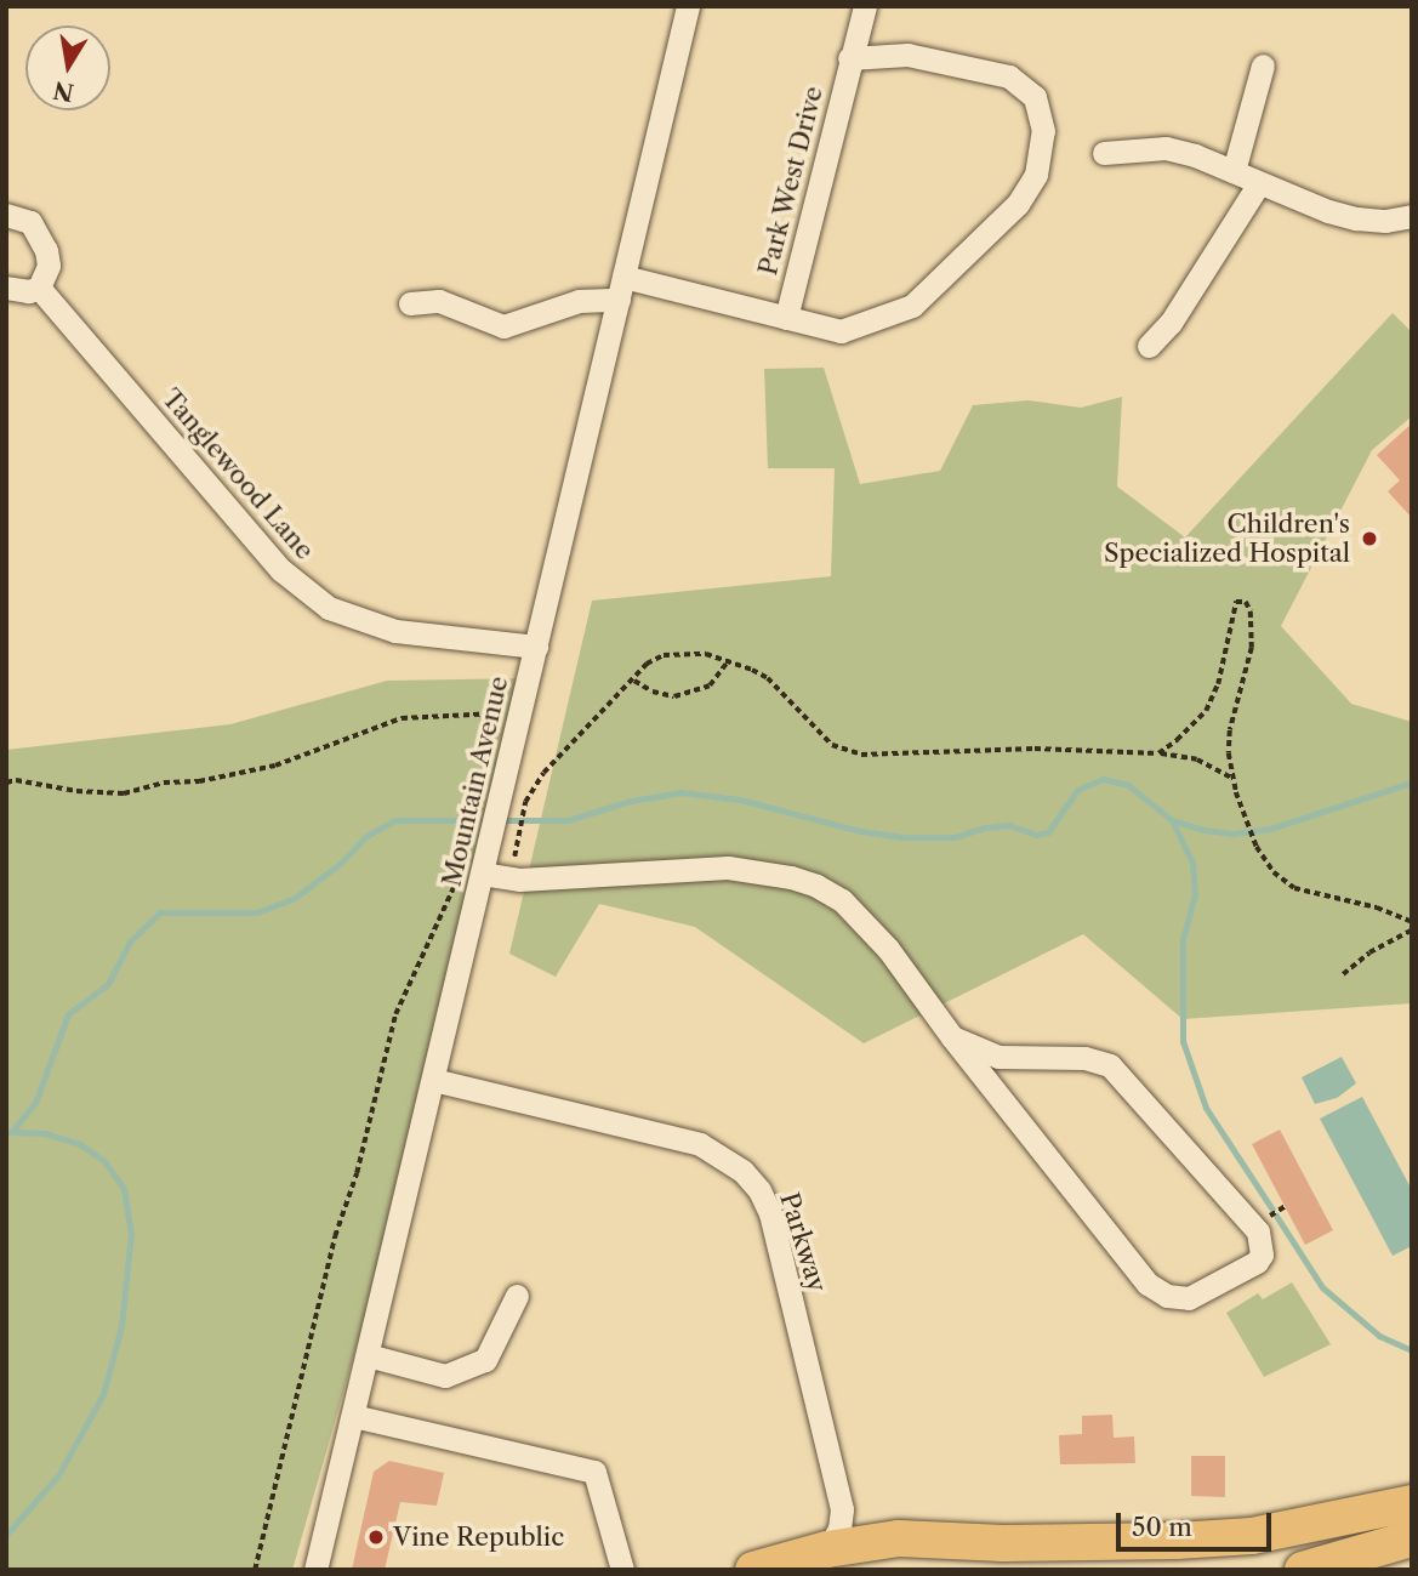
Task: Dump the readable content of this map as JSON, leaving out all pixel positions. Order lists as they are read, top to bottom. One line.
{"streets":{"street":["Park West Drive","Tanglewood Lane","Mountain Avenue","Parkway"]},"crossings":[["Park West Drive","Mountain Avenue"],["Tanglewood Lane","Mountain Avenue"],["Mountain Avenue","Parkway"]],"places":["Children's Specialized Hospital","Vine Republic"],"scale_bar":"50 m","north":"bottom"}
